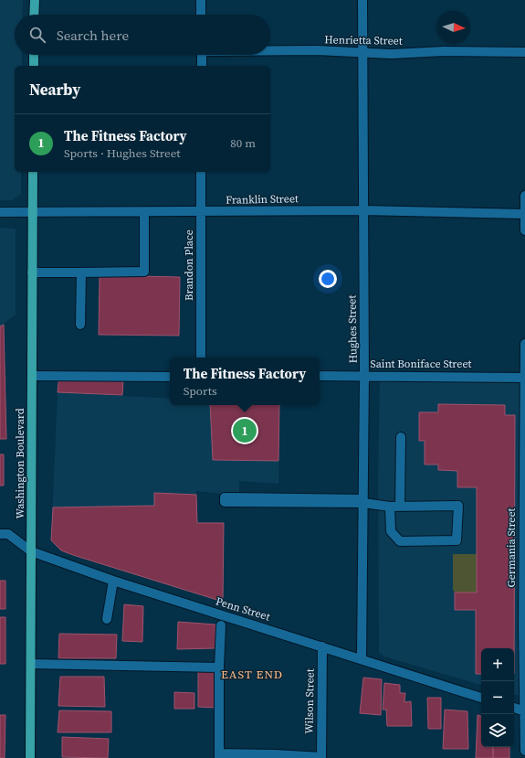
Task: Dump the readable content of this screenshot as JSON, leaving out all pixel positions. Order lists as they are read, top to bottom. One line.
{"streets":{"main road":["Washington Boulevard"],"street":["Henrietta Street","Franklin Street","Brandon Place","Hughes Street","Saint Boniface Street","Germania Street","Penn Street","Wilson Street"]},"crossings":[["Henrietta Street","Hughes Street"],["Franklin Street","Brandon Place"],["Franklin Street","Hughes Street"],["Franklin Street","Washington Boulevard"],["Hughes Street","Saint Boniface Street"],["Hughes Street","Penn Street"],["Saint Boniface Street","Germania Street"],["Washington Boulevard","Penn Street"],["Penn Street","Wilson Street"]],"districts":["EAST END"],"north":"right","page":{"search":"Search here","heading":"Nearby","list":[{"mark":"1","name":"The Fitness Factory","note":"Sports · Hughes Street","value":"80 m"}],"popup":["The Fitness Factory","Sports"],"pins":"1","map_buttons":["+","−"]}}
